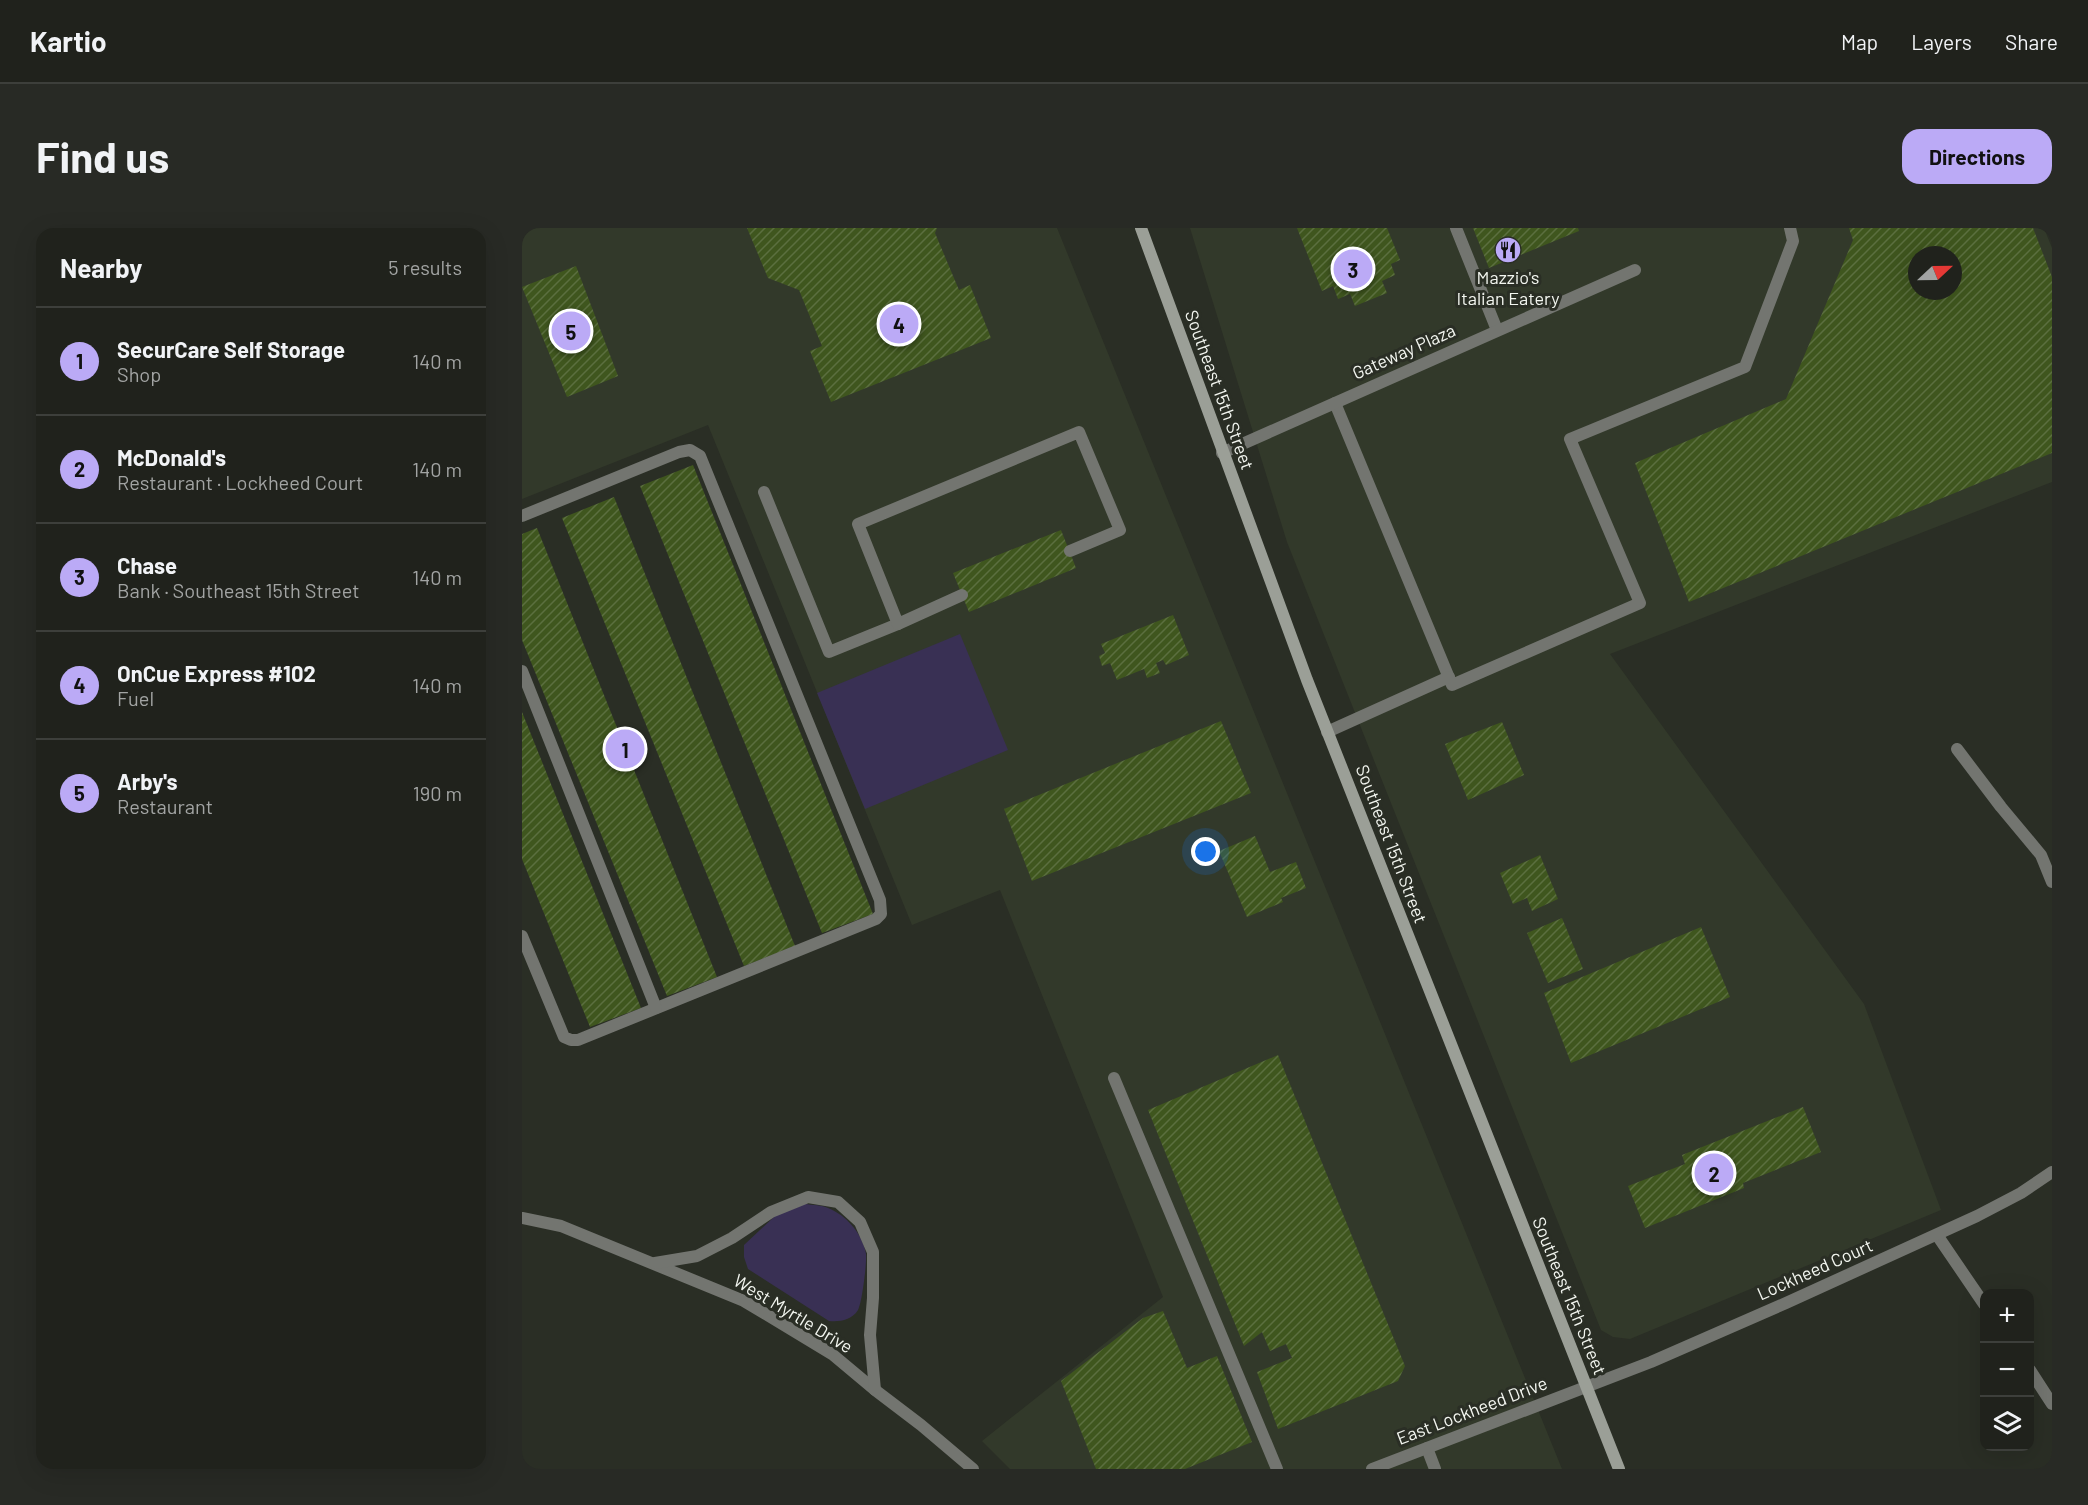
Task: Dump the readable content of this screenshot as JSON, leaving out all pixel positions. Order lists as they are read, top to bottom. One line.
{"streets":{"main road":["Southeast 15th Street"],"street":["Gateway Plaza","Lockheed Court","West Myrtle Drive","East Lockheed Drive"]},"crossings":[["Gateway Plaza","Southeast 15th Street"],["Southeast 15th Street","Lockheed Court"],["Southeast 15th Street","East Lockheed Drive"],["Lockheed Court","East Lockheed Drive"]],"places":{"restaurant":["Mazzio's Italian Eatery"]},"north":"right","page":{"header":"Kartio","nav":["Map","Layers","Share"],"buttons":"Directions","title":"Find us","heading":["Nearby","5 results"],"pins":["3","4","5","1","2"],"list":[{"mark":"1","name":"SecurCare Self Storage","note":"Shop","value":"140 m"},{"mark":"2","name":"McDonald's","note":"Restaurant · Lockheed Court","value":"140 m"},{"mark":"3","name":"Chase","note":"Bank · Southeast 15th Street","value":"140 m"},{"mark":"4","name":"OnCue Express #102","note":"Fuel","value":"140 m"},{"mark":"5","name":"Arby's","note":"Restaurant","value":"190 m"}],"map_buttons":["+","−"]}}
